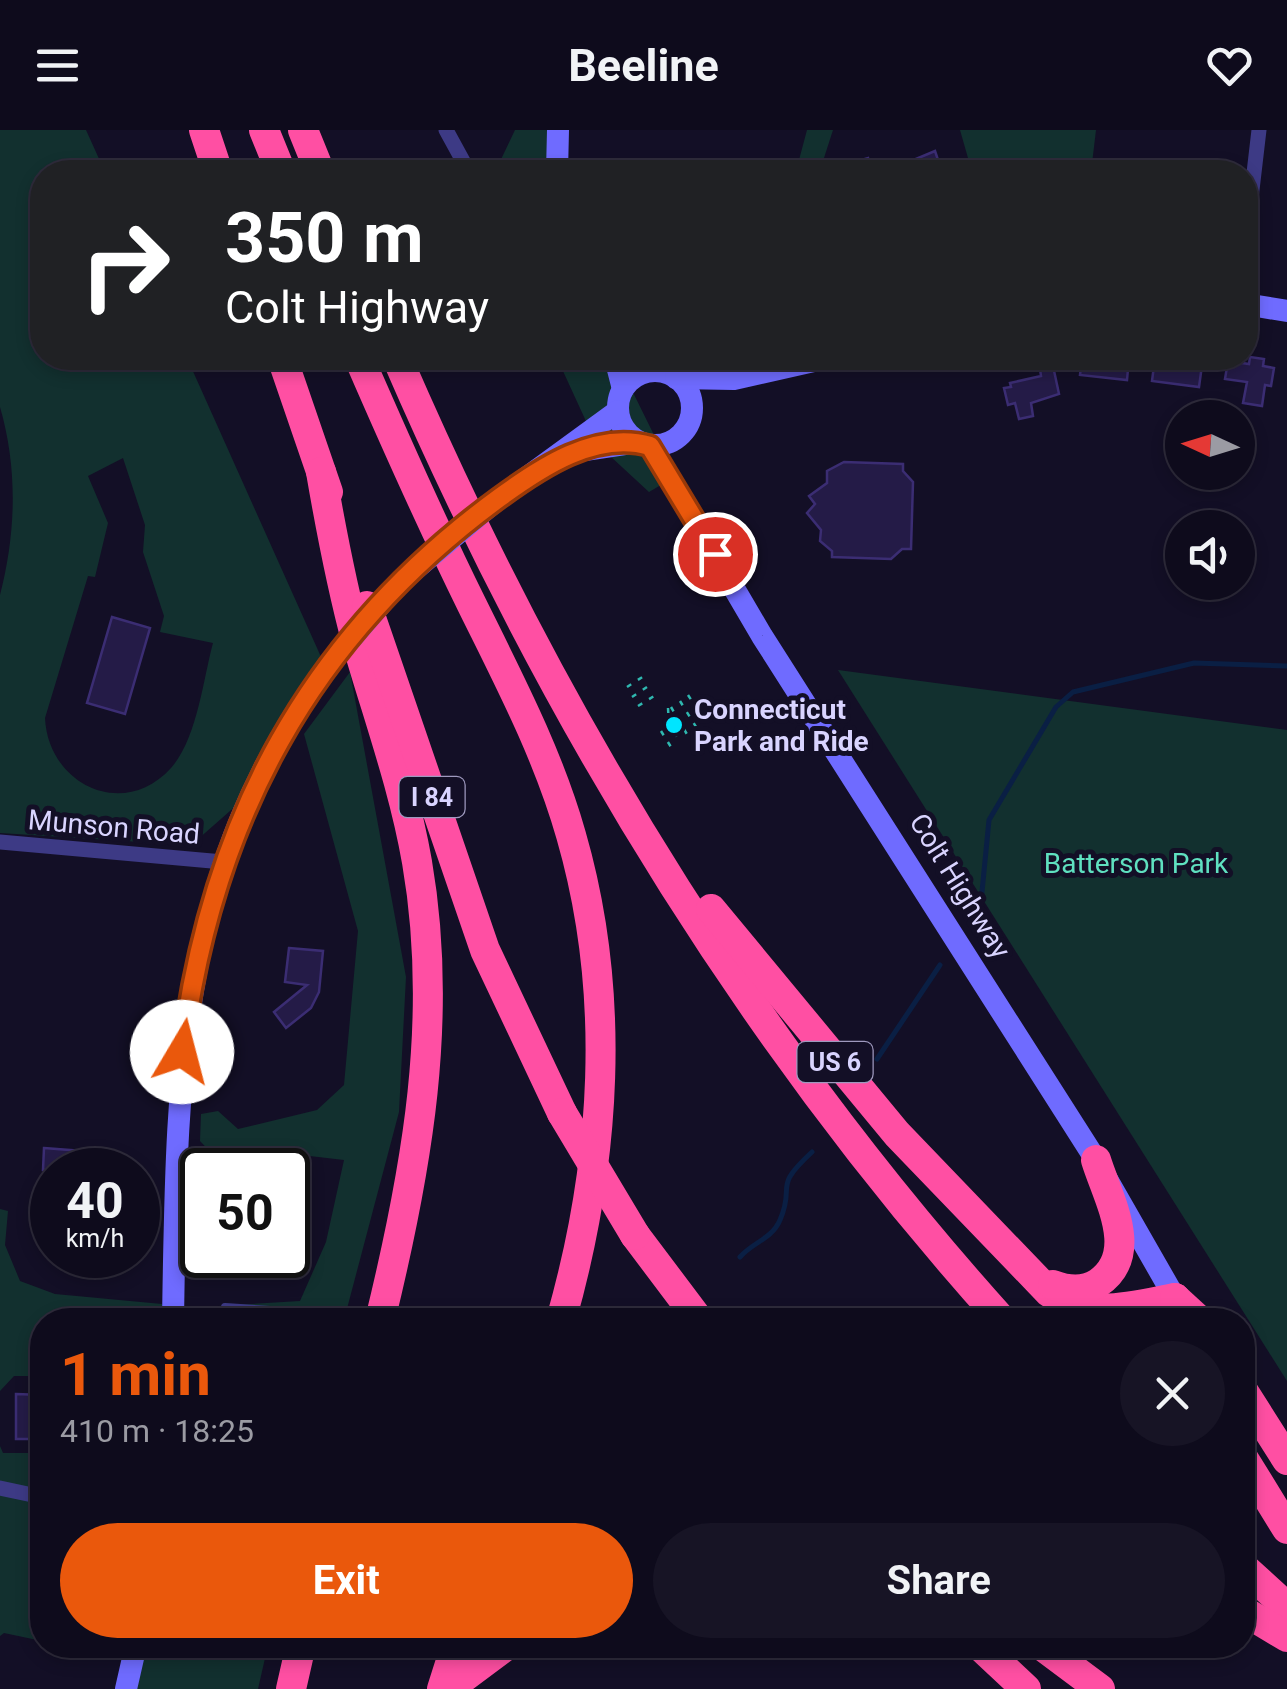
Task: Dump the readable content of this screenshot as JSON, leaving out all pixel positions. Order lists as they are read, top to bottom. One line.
{"streets":{"highway":["I 84","US 6"],"main road":["Colt Highway"],"street":["Munson Road"]},"parks":["Batterson Park"],"places":["Connecticut Park and Ride"],"north":"left","page":{"header":"Beeline","turn":["350 m","Colt Highway"],"speed":"40 km/h","limit":"50","heading":["1 min","410 m · 18:25"],"buttons":["Exit","Share"]}}
